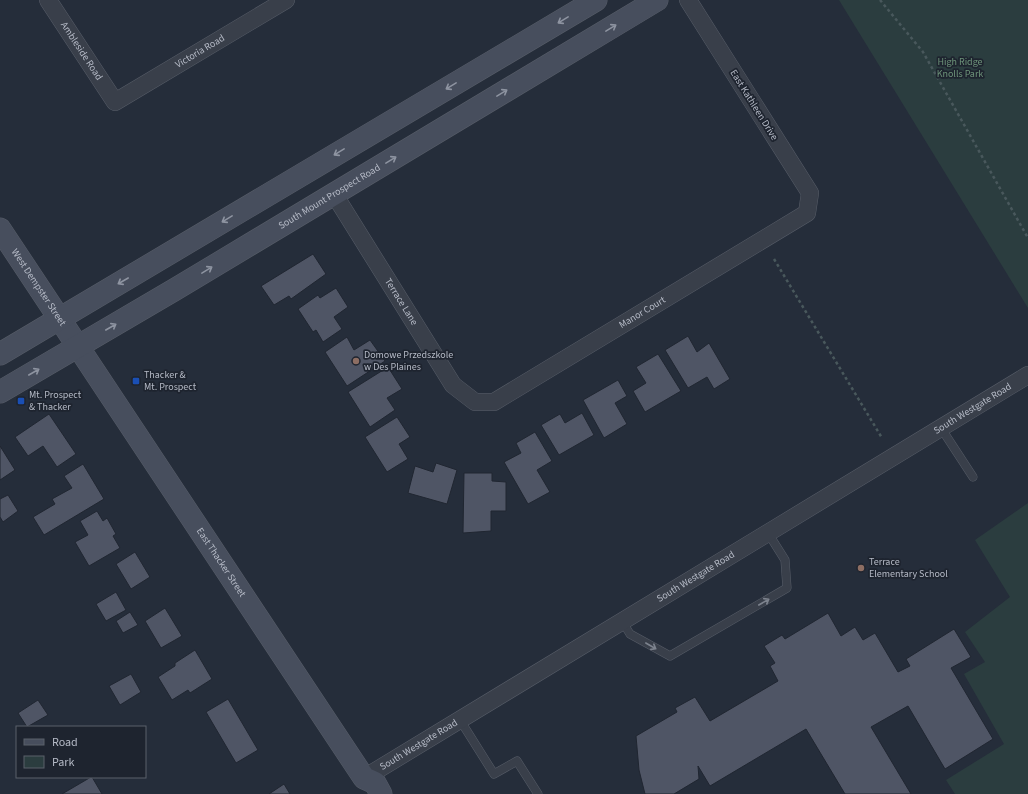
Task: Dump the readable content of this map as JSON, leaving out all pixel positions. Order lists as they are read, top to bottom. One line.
{"streets":{"main road":["South Mount Prospect Road","West Dempster Street","East Thacker Street"],"street":["Ambleside Road","Victoria Road","East Kathleen Drive","Terrace Lane","Manor Court","South Westgate Road"]},"crossings":[["Ambleside Road","Victoria Road"],["East Kathleen Drive","Manor Court"],["South Mount Prospect Road","West Dempster Street"],["South Mount Prospect Road","Terrace Lane"],["South Mount Prospect Road","East Thacker Street"],["West Dempster Street","East Thacker Street"],["Terrace Lane","Manor Court"],["South Westgate Road","East Thacker Street"]],"parks":["High Ridge Knolls Park"],"places":{"other":["Domowe Przedszkole w Des Plaines","Terrace Elementary School"],"transit":["Thacker & Mt. Prospect","Mt. Prospect & Thacker"]},"legend":["Road","Park"]}
